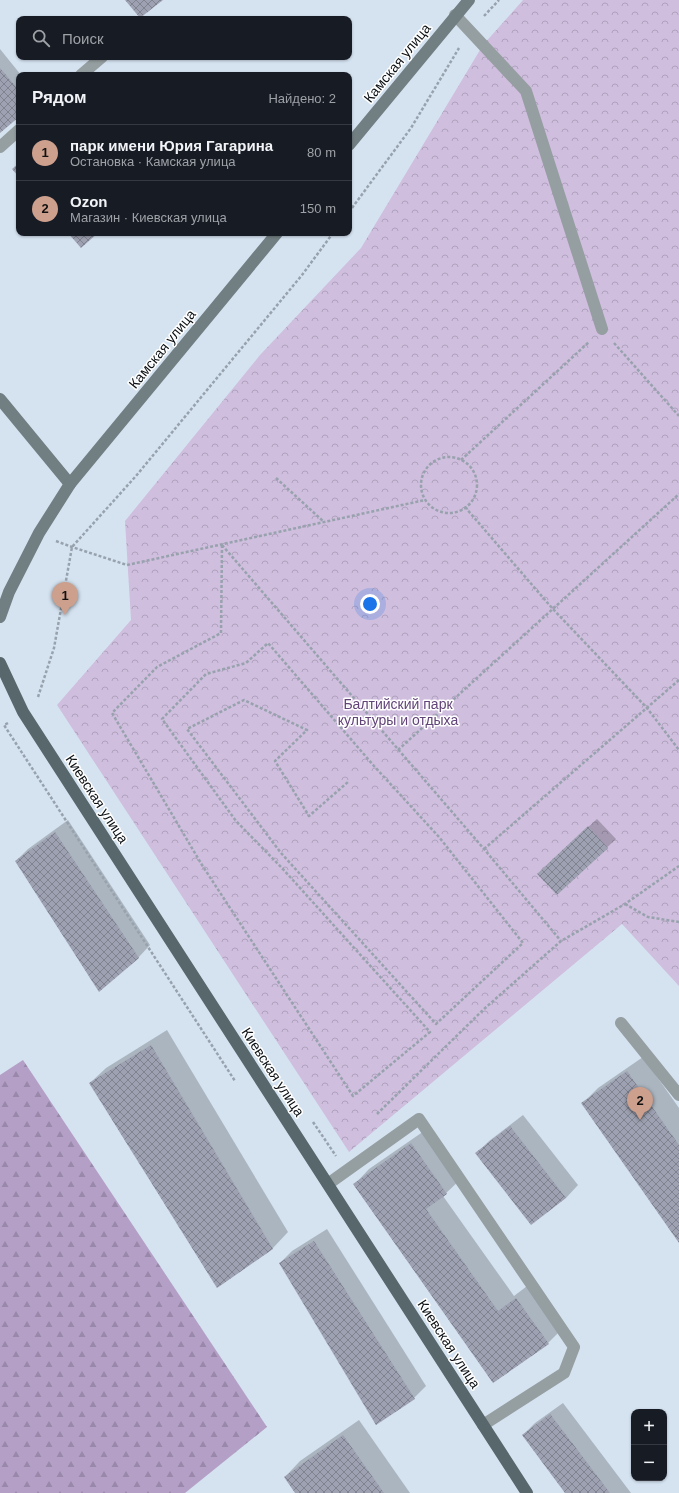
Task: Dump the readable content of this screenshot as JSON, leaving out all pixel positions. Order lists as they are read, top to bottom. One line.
{"streets":{"main road":["Камская улица","Киевская улица"]},"parks":["Балтийский парк культуры и отдыха"],"page":{"search":"Поиск","heading":["Рядом","Найдено: 2"],"list":[{"mark":"1","name":"парк имени Юрия Гагарина","note":"Остановка · Камская улица","value":"80 m"},{"mark":"2","name":"Ozon","note":"Магазин · Киевская улица","value":"150 m"}],"pins":["1","2"],"map_buttons":["+","−"]}}
